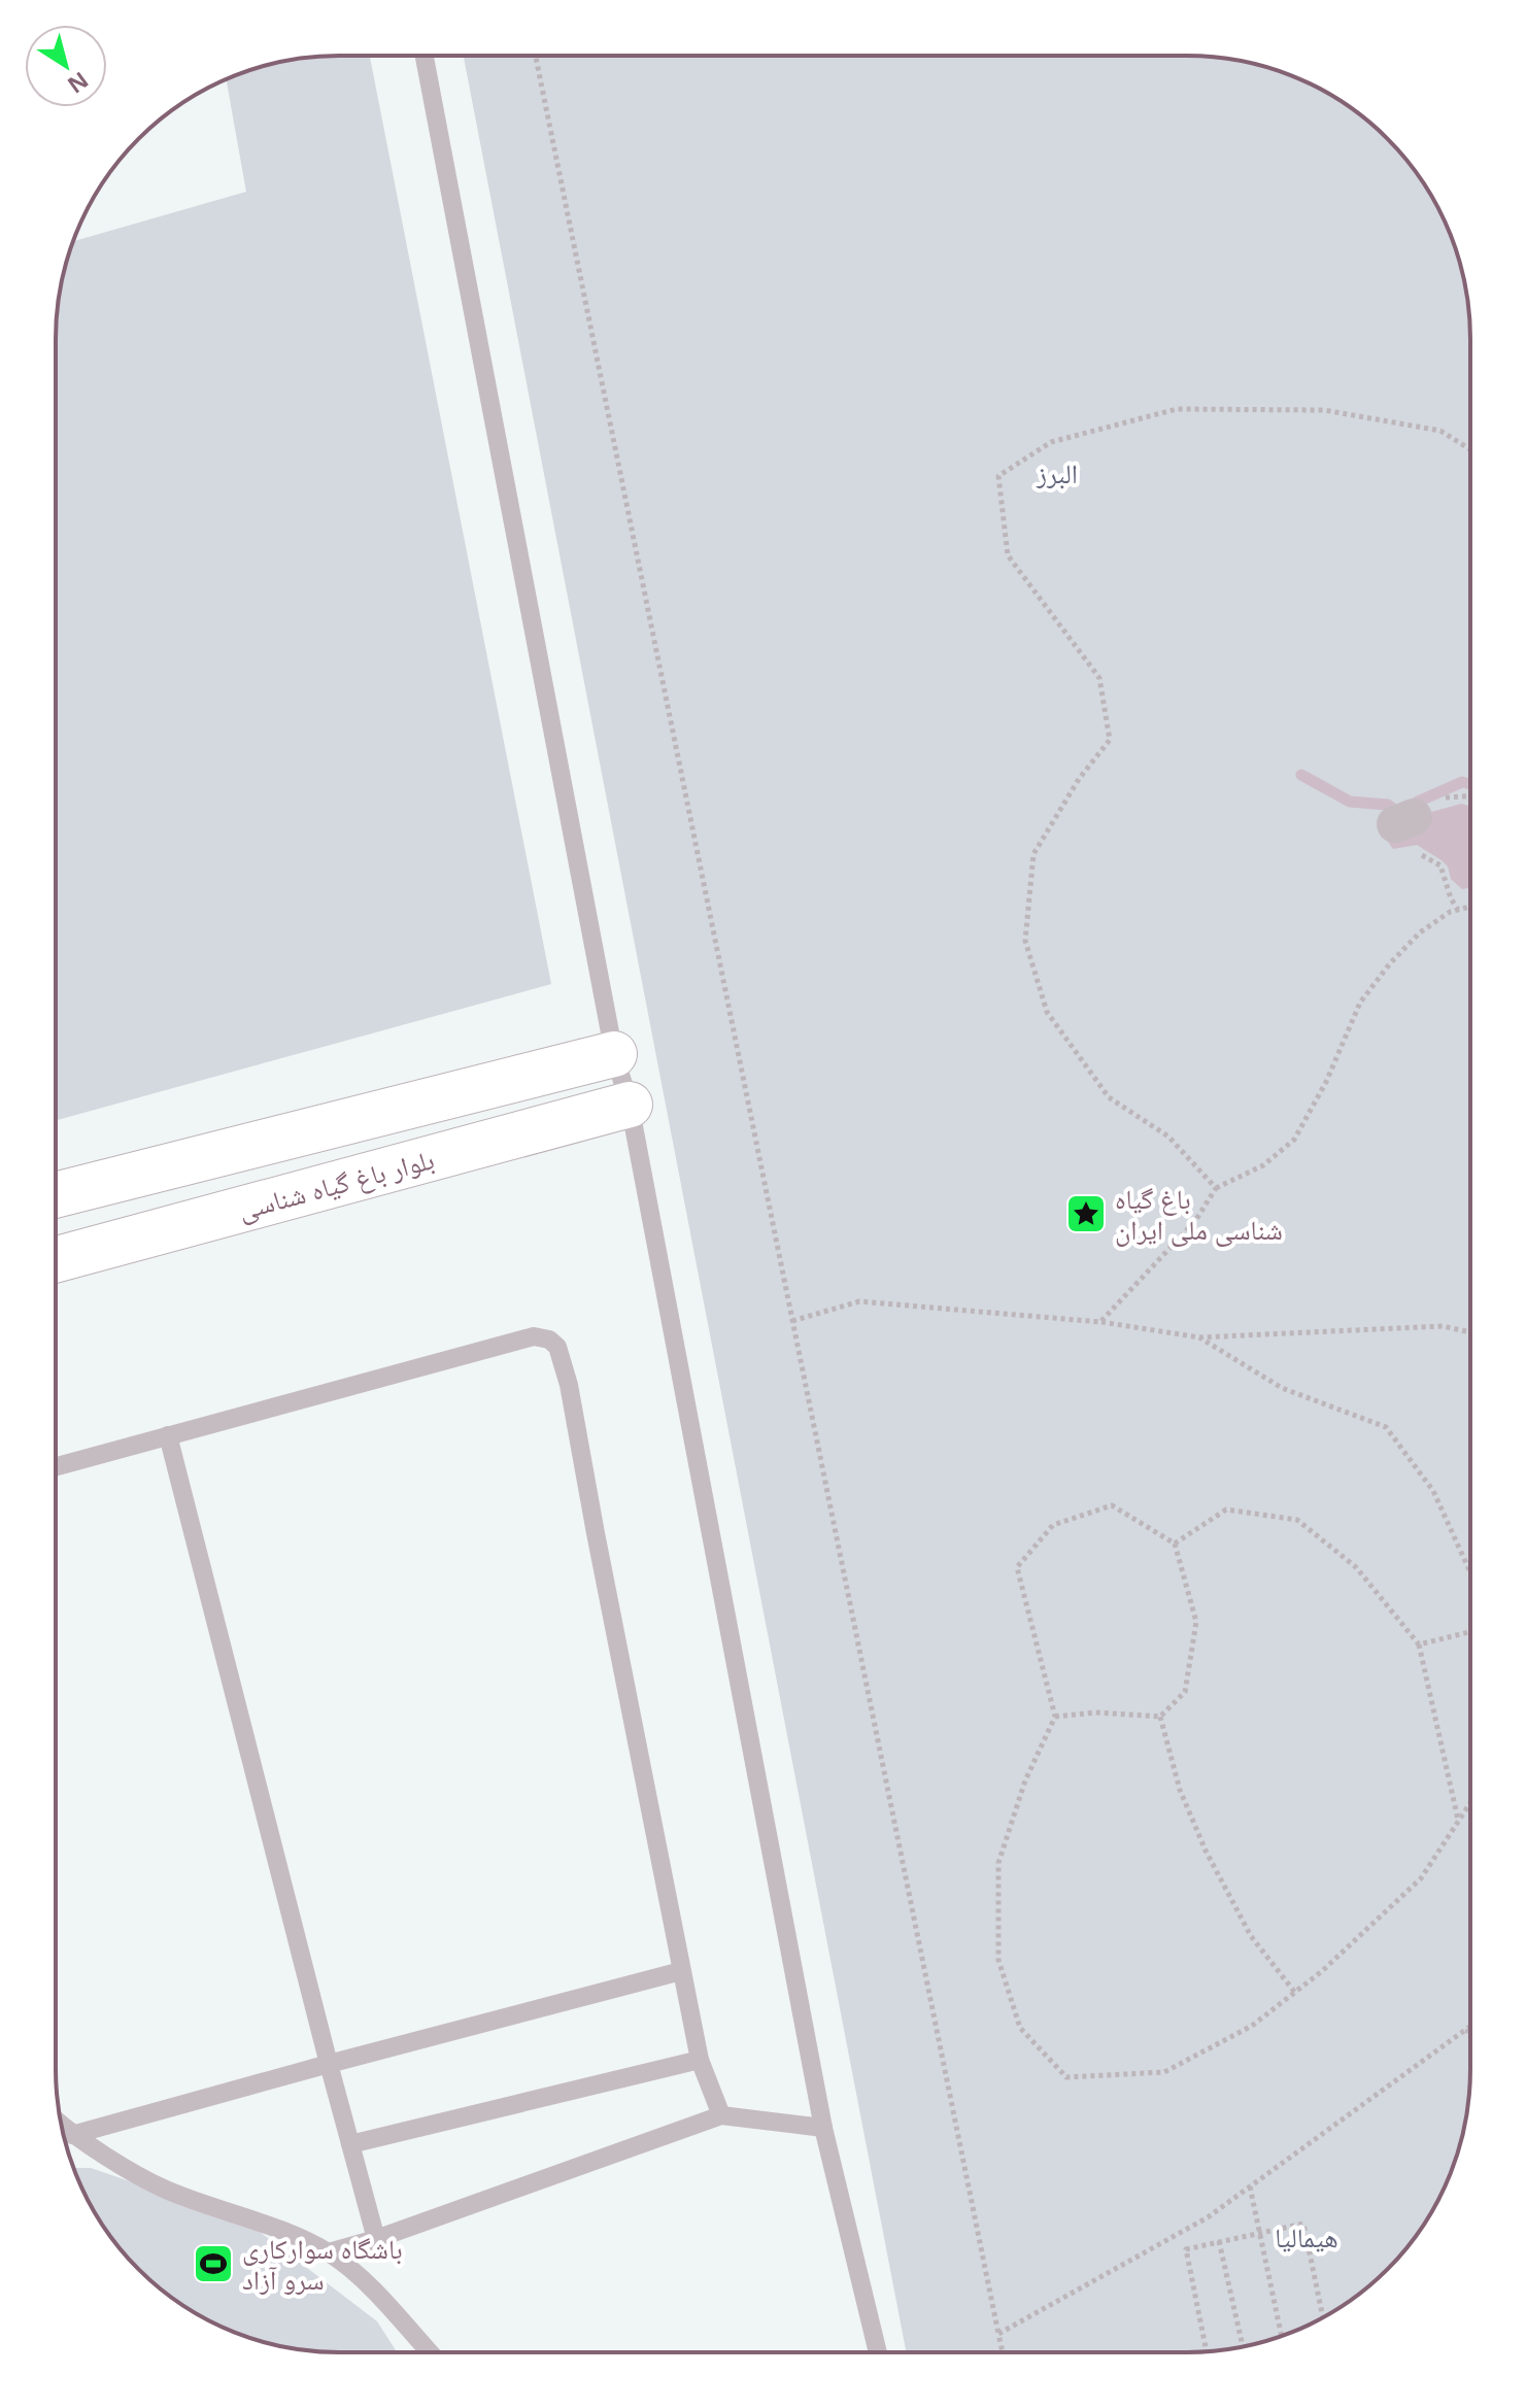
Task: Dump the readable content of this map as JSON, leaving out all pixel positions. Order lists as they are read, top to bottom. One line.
{"streets":{"street":["بلوار باغ گیاه شناسی"]},"parks":["البرز","هیمالیا"],"places":{"place":["باغ گیاه‌ شناسی ملی ایران"],"sports":["باشگاه سوارکاری سرو آزاد"]},"north":"bottom right"}
